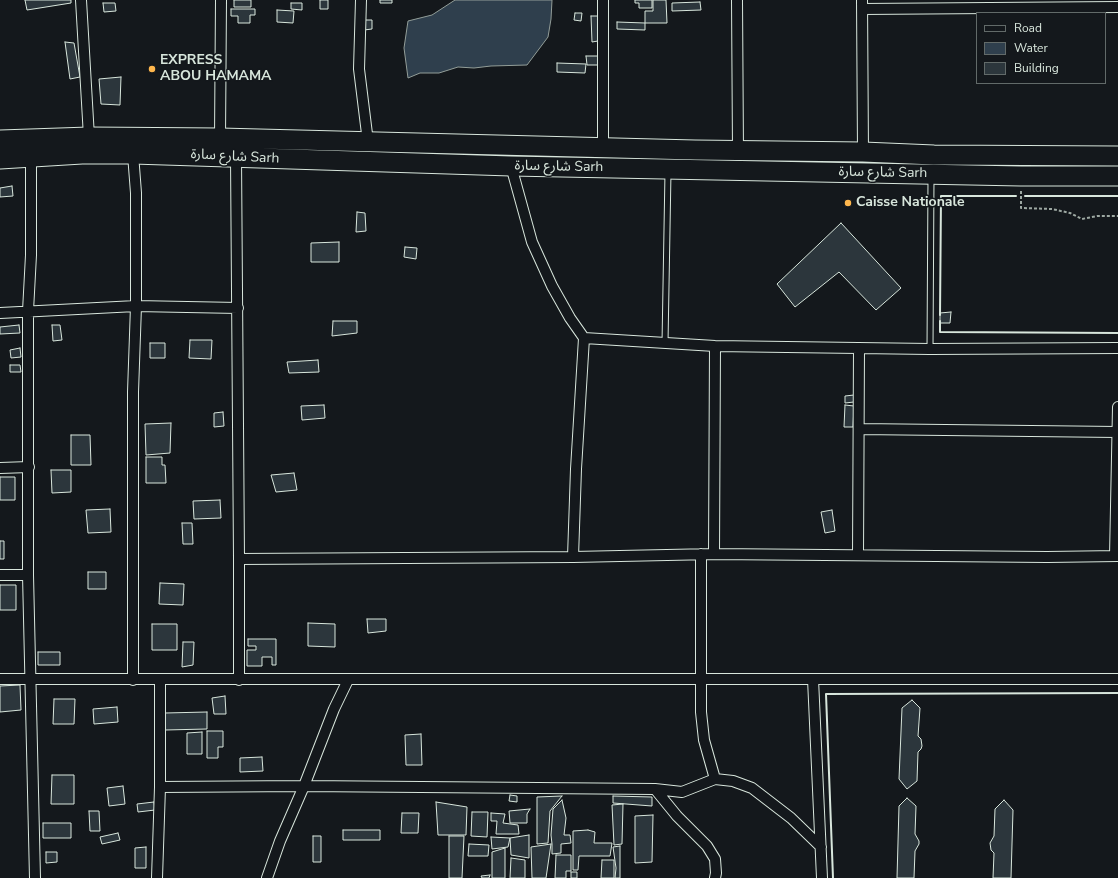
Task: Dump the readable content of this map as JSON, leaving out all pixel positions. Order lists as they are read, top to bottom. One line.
{"streets":{"highway":["شارع سارة Sarh"]},"places":["EXPRESS ABOU HAMAMA","Caisse Nationale"],"legend":["Road","Water","Building"]}
